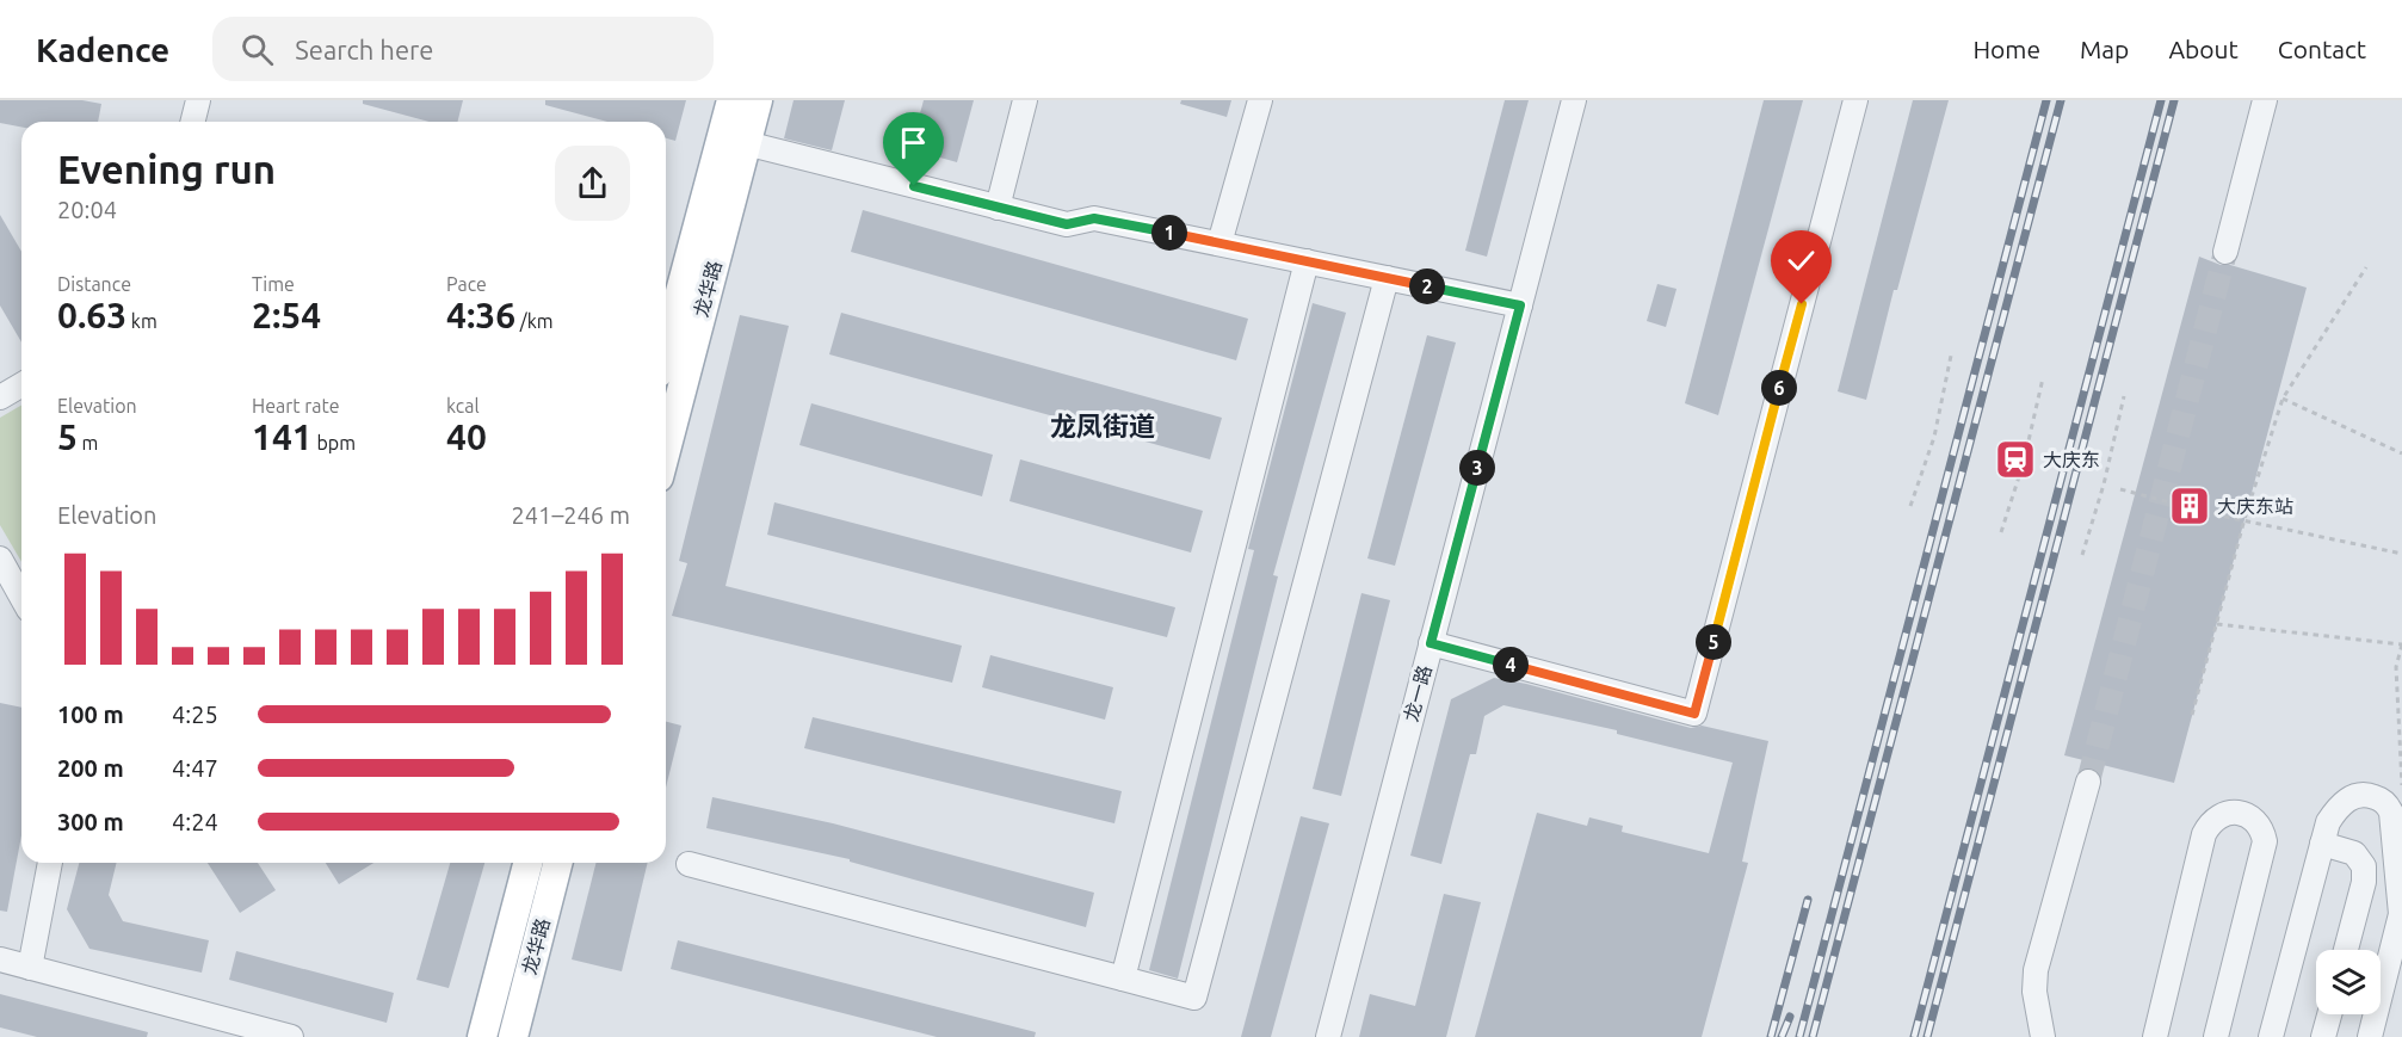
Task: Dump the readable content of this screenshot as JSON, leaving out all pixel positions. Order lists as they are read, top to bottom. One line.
{"streets":{"main road":["龙华路"],"street":["龙一路"]},"districts":["龙凤街道"],"places":{"station":["大庆东"],"building":["大庆东站"]},"page":{"header":"Kadence","search":"Search here","nav":["Home","Map","About","Contact"],"heading":["Evening run","20:04"],"pins":["1","2","6","3","5","4"],"stats":[["Distance","0.63 km"],["Time","2:54"],["Pace","4:36 /km"],["Elevation","5 m"],["Heart rate","141 bpm"],["kcal","40"]],"chart":["Elevation","241–246 m"],"list":[{"name":"100 m","note":"4:25"},{"name":"200 m","note":"4:47"},{"name":"300 m","note":"4:24"}]}}
